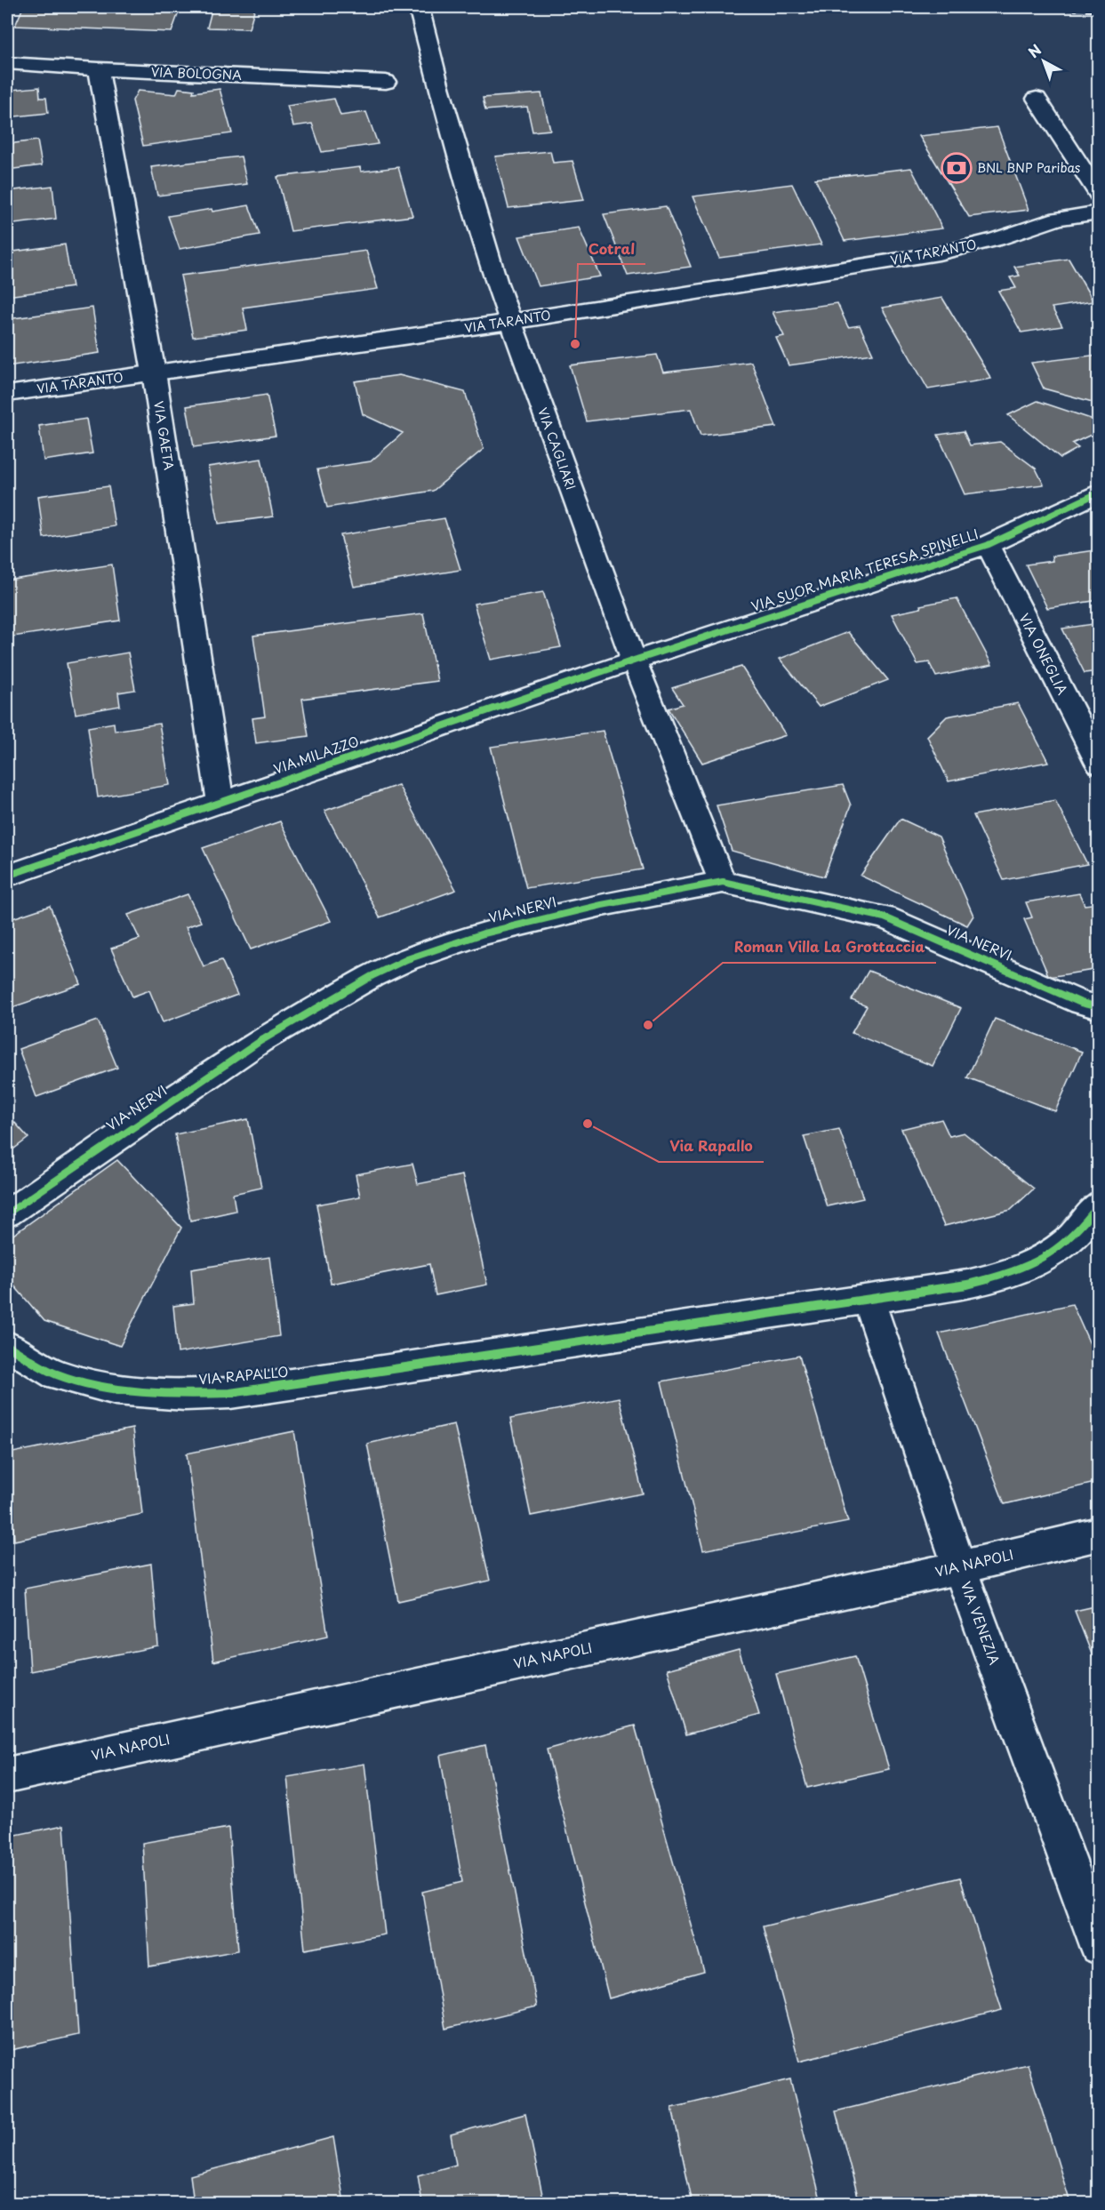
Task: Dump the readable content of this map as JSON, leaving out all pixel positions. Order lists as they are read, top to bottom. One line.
{"streets":{"street":["VIA BOLOGNA","VIA TARANTO","VIA GAETA","VIA CAGLIARI","VIA SUOR MARIA TERESA SPINELLI","VIA ONEGLIA","VIA MILAZZO","VIA NERVI","VIA RAPALLO","VIA NAPOLI","VIA VENEZIA"]},"crossings":[["VIA BOLOGNA","VIA GAETA"],["VIA TARANTO","VIA GAETA"],["VIA TARANTO","VIA CAGLIARI"],["VIA GAETA","VIA MILAZZO"],["VIA CAGLIARI","VIA SUOR MARIA TERESA SPINELLI"],["VIA CAGLIARI","VIA MILAZZO"],["VIA CAGLIARI","VIA NERVI"],["VIA SUOR MARIA TERESA SPINELLI","VIA ONEGLIA"],["VIA SUOR MARIA TERESA SPINELLI","VIA MILAZZO"],["VIA RAPALLO","VIA VENEZIA"],["VIA NAPOLI","VIA VENEZIA"]],"places":{"bank":["BNL BNP Paribas"],"other":["Cotral","Roman Villa La Grottaccia","Via Rapallo"]},"north":"top left"}
